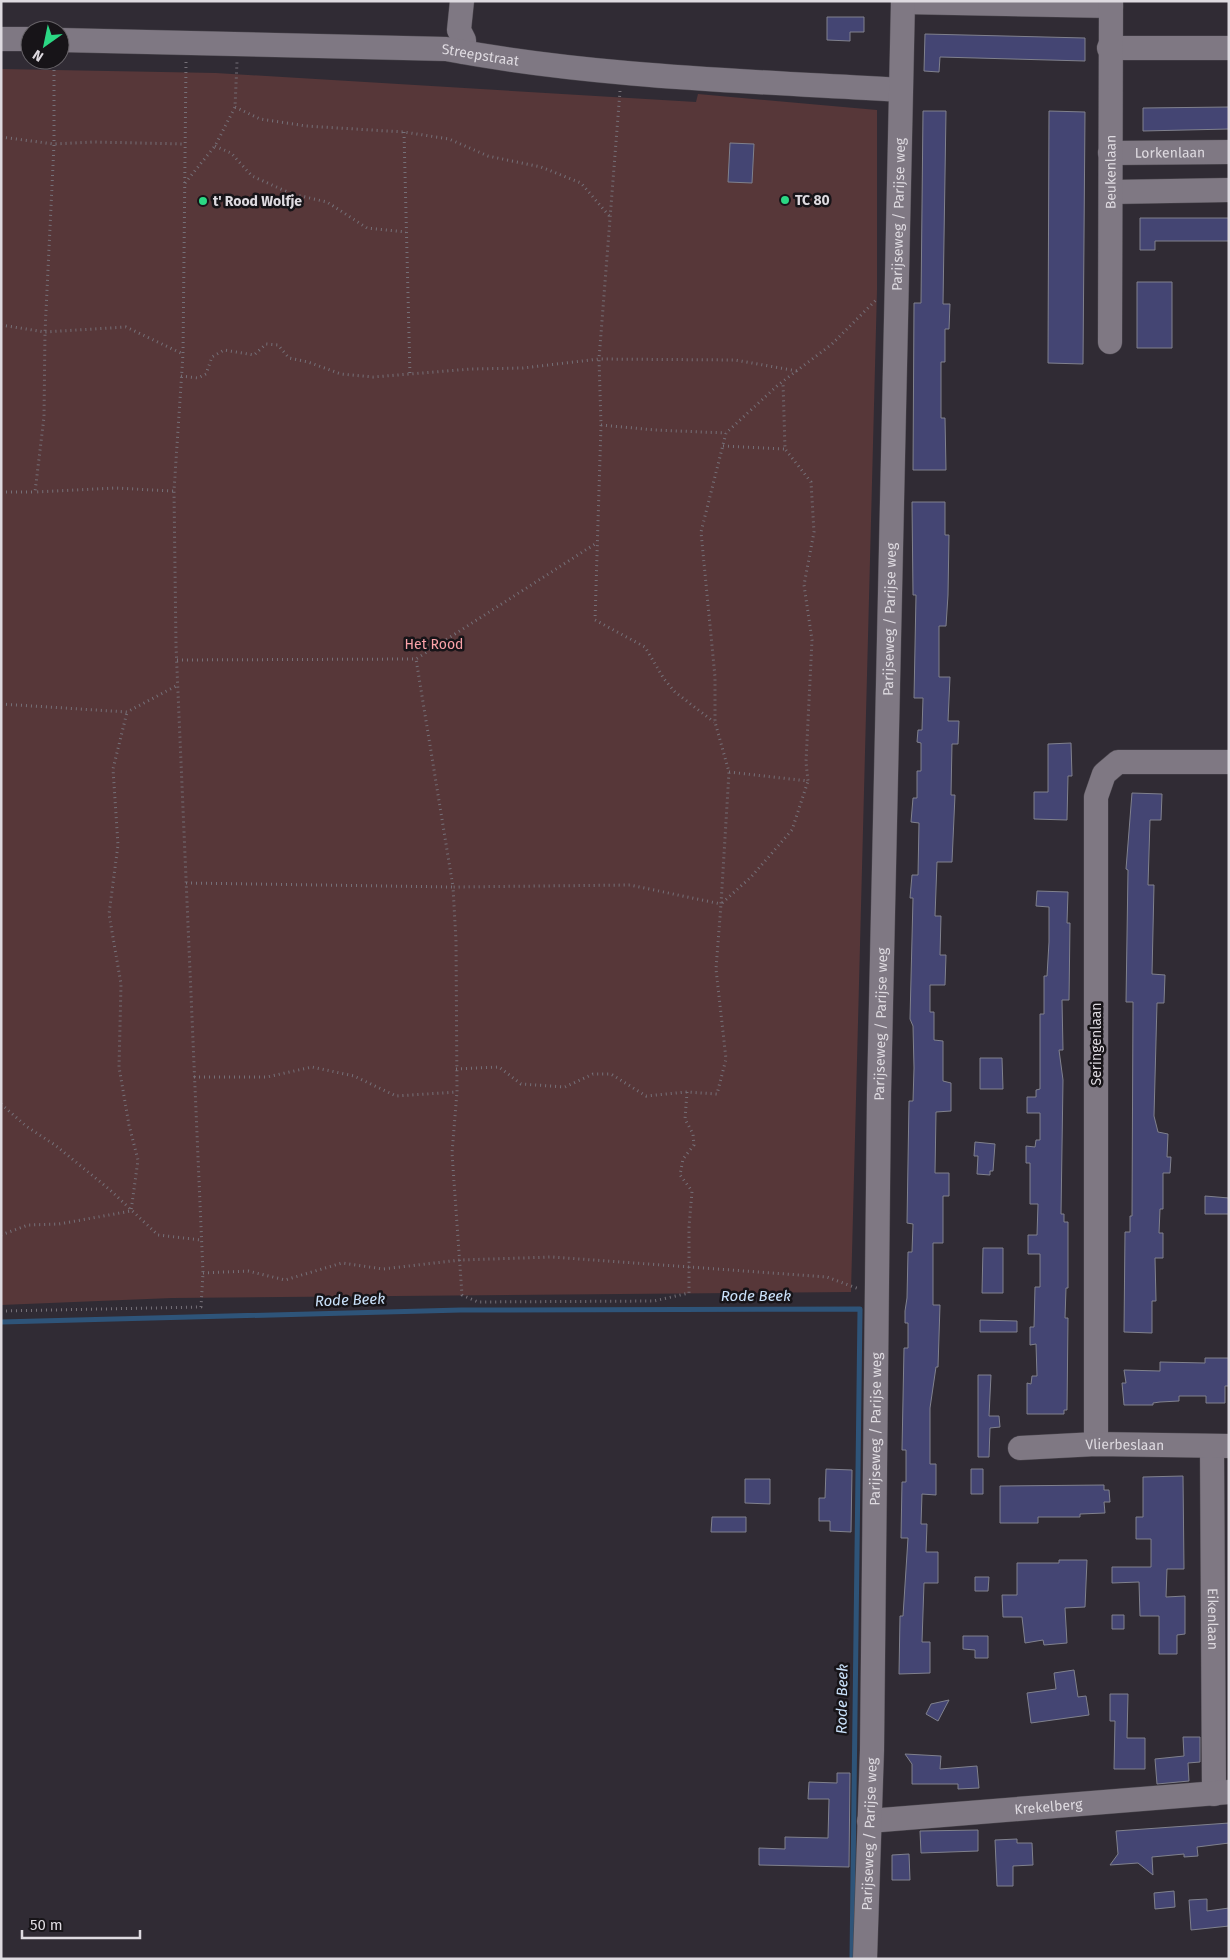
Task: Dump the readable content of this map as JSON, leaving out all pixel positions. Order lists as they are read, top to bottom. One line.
{"streets":{"street":["Streepstraat","Lorkenlaan","Beukenlaan","Parijseweg / Parijse weg","Seringenlaan","Vlierbeslaan","Eikenlaan","Krekelberg"]},"crossings":[["Streepstraat","Parijseweg / Parijse weg"],["Lorkenlaan","Beukenlaan"],["Parijseweg / Parijse weg","Krekelberg"],["Seringenlaan","Vlierbeslaan"],["Vlierbeslaan","Eikenlaan"],["Eikenlaan","Krekelberg"]],"water":["Rode Beek"],"parks":["Het Rood"],"places":["TC 80","t' Rood Wolfje"],"scale_bar":"50 m","north":"bottom left"}
